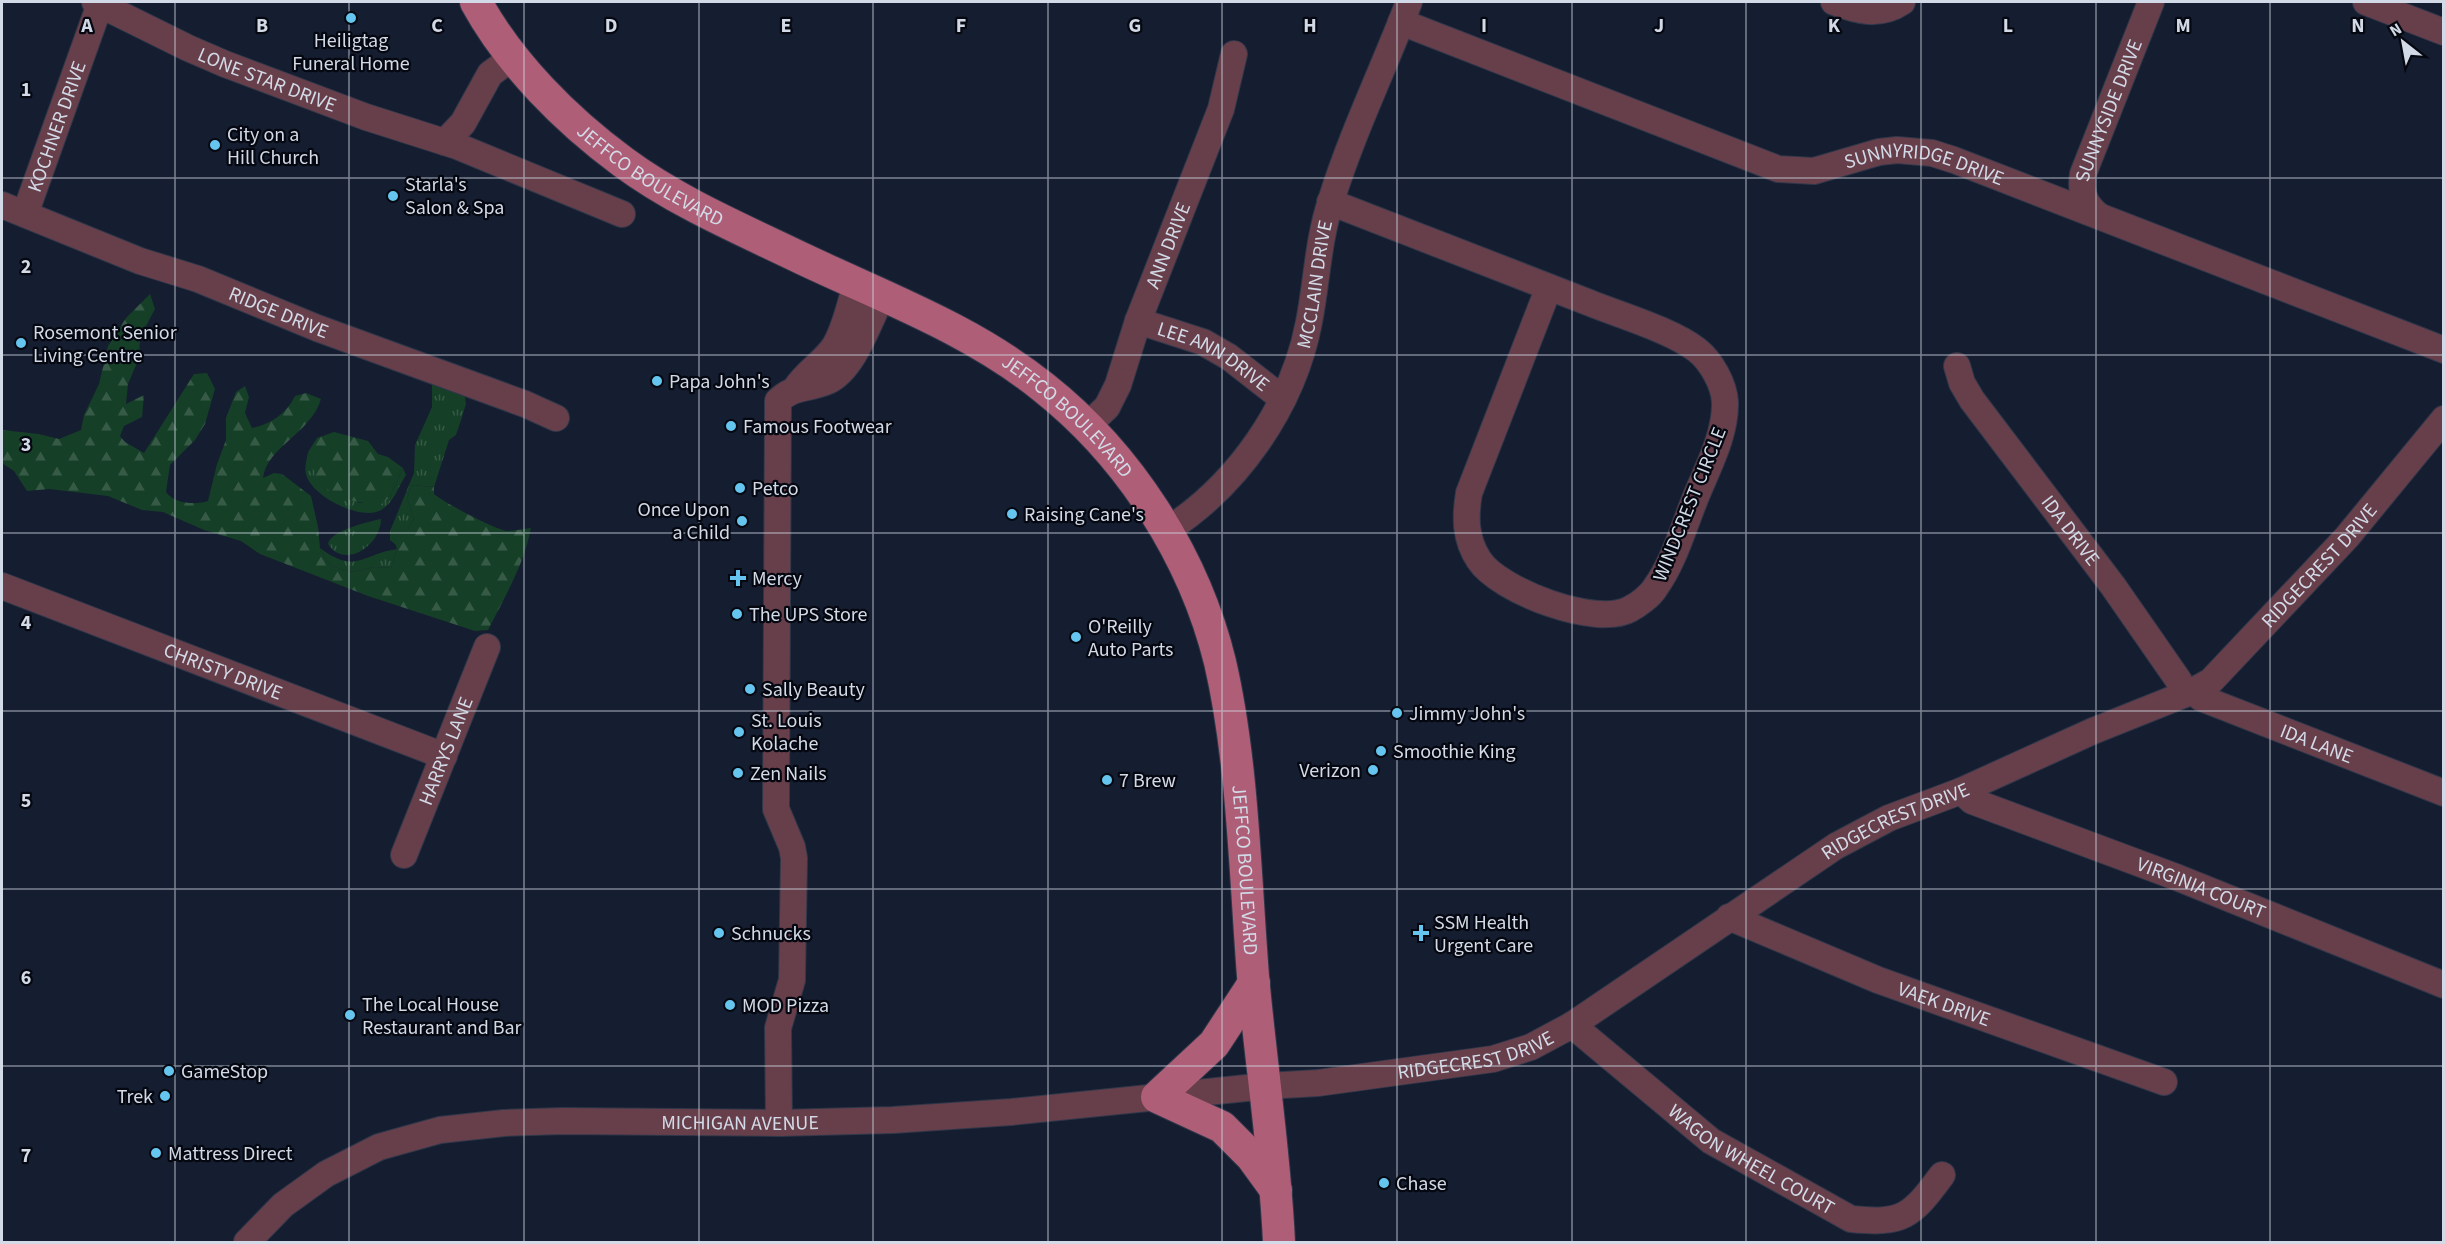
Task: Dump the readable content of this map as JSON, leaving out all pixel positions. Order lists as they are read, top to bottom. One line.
{"streets":{"main road":["JEFFCO BOULEVARD"],"street":["LONE STAR DRIVE","SUNNYSIDE DRIVE","KOCHNER DRIVE","SUNNYRIDGE DRIVE","ANN DRIVE","MCCLAIN DRIVE","RIDGE DRIVE","LEE ANN DRIVE","WINDCREST CIRCLE","IDA DRIVE","RIDGECREST DRIVE","CHRISTY DRIVE","IDA LANE","HARRYS LANE","VIRGINIA COURT","VAEK DRIVE","MICHIGAN AVENUE","WAGON WHEEL COURT"]},"crossings":[["LONE STAR DRIVE","KOCHNER DRIVE"],["SUNNYSIDE DRIVE","SUNNYRIDGE DRIVE"],["KOCHNER DRIVE","RIDGE DRIVE"],["JEFFCO BOULEVARD","ANN DRIVE"],["JEFFCO BOULEVARD","MCCLAIN DRIVE"],["JEFFCO BOULEVARD","RIDGECREST DRIVE"],["JEFFCO BOULEVARD","MICHIGAN AVENUE"],["SUNNYRIDGE DRIVE","MCCLAIN DRIVE"],["ANN DRIVE","LEE ANN DRIVE"],["MCCLAIN DRIVE","LEE ANN DRIVE"],["MCCLAIN DRIVE","WINDCREST CIRCLE"],["IDA DRIVE","RIDGECREST DRIVE"],["IDA DRIVE","IDA LANE"],["RIDGECREST DRIVE","IDA LANE"],["RIDGECREST DRIVE","VIRGINIA COURT"],["RIDGECREST DRIVE","VAEK DRIVE"],["RIDGECREST DRIVE","MICHIGAN AVENUE"],["RIDGECREST DRIVE","WAGON WHEEL COURT"],["CHRISTY DRIVE","HARRYS LANE"]],"places":{"other":["Heiligtag Funeral Home","City on a Hill Church","Starla's Salon & Spa","Rosemont Senior Living Centre","Papa John's","Famous Footwear","Petco","Raising Cane's","Once Upon a Child","The UPS Store","O'Reilly Auto Parts","Sally Beauty","Jimmy John's","St. Louis Kolache","Smoothie King","Verizon","Zen Nails","7 Brew","Schnucks","MOD Pizza","The Local House Restaurant and Bar","GameStop","Trek","Mattress Direct","Chase"],"health":["Mercy","SSM Health Urgent Care"]},"north":"top left","grid":{"columns":["A","B","C","D","E","F","G","H","I","J","K","L","M","N"],"rows":["1","2","3","4","5","6","7"]}}
